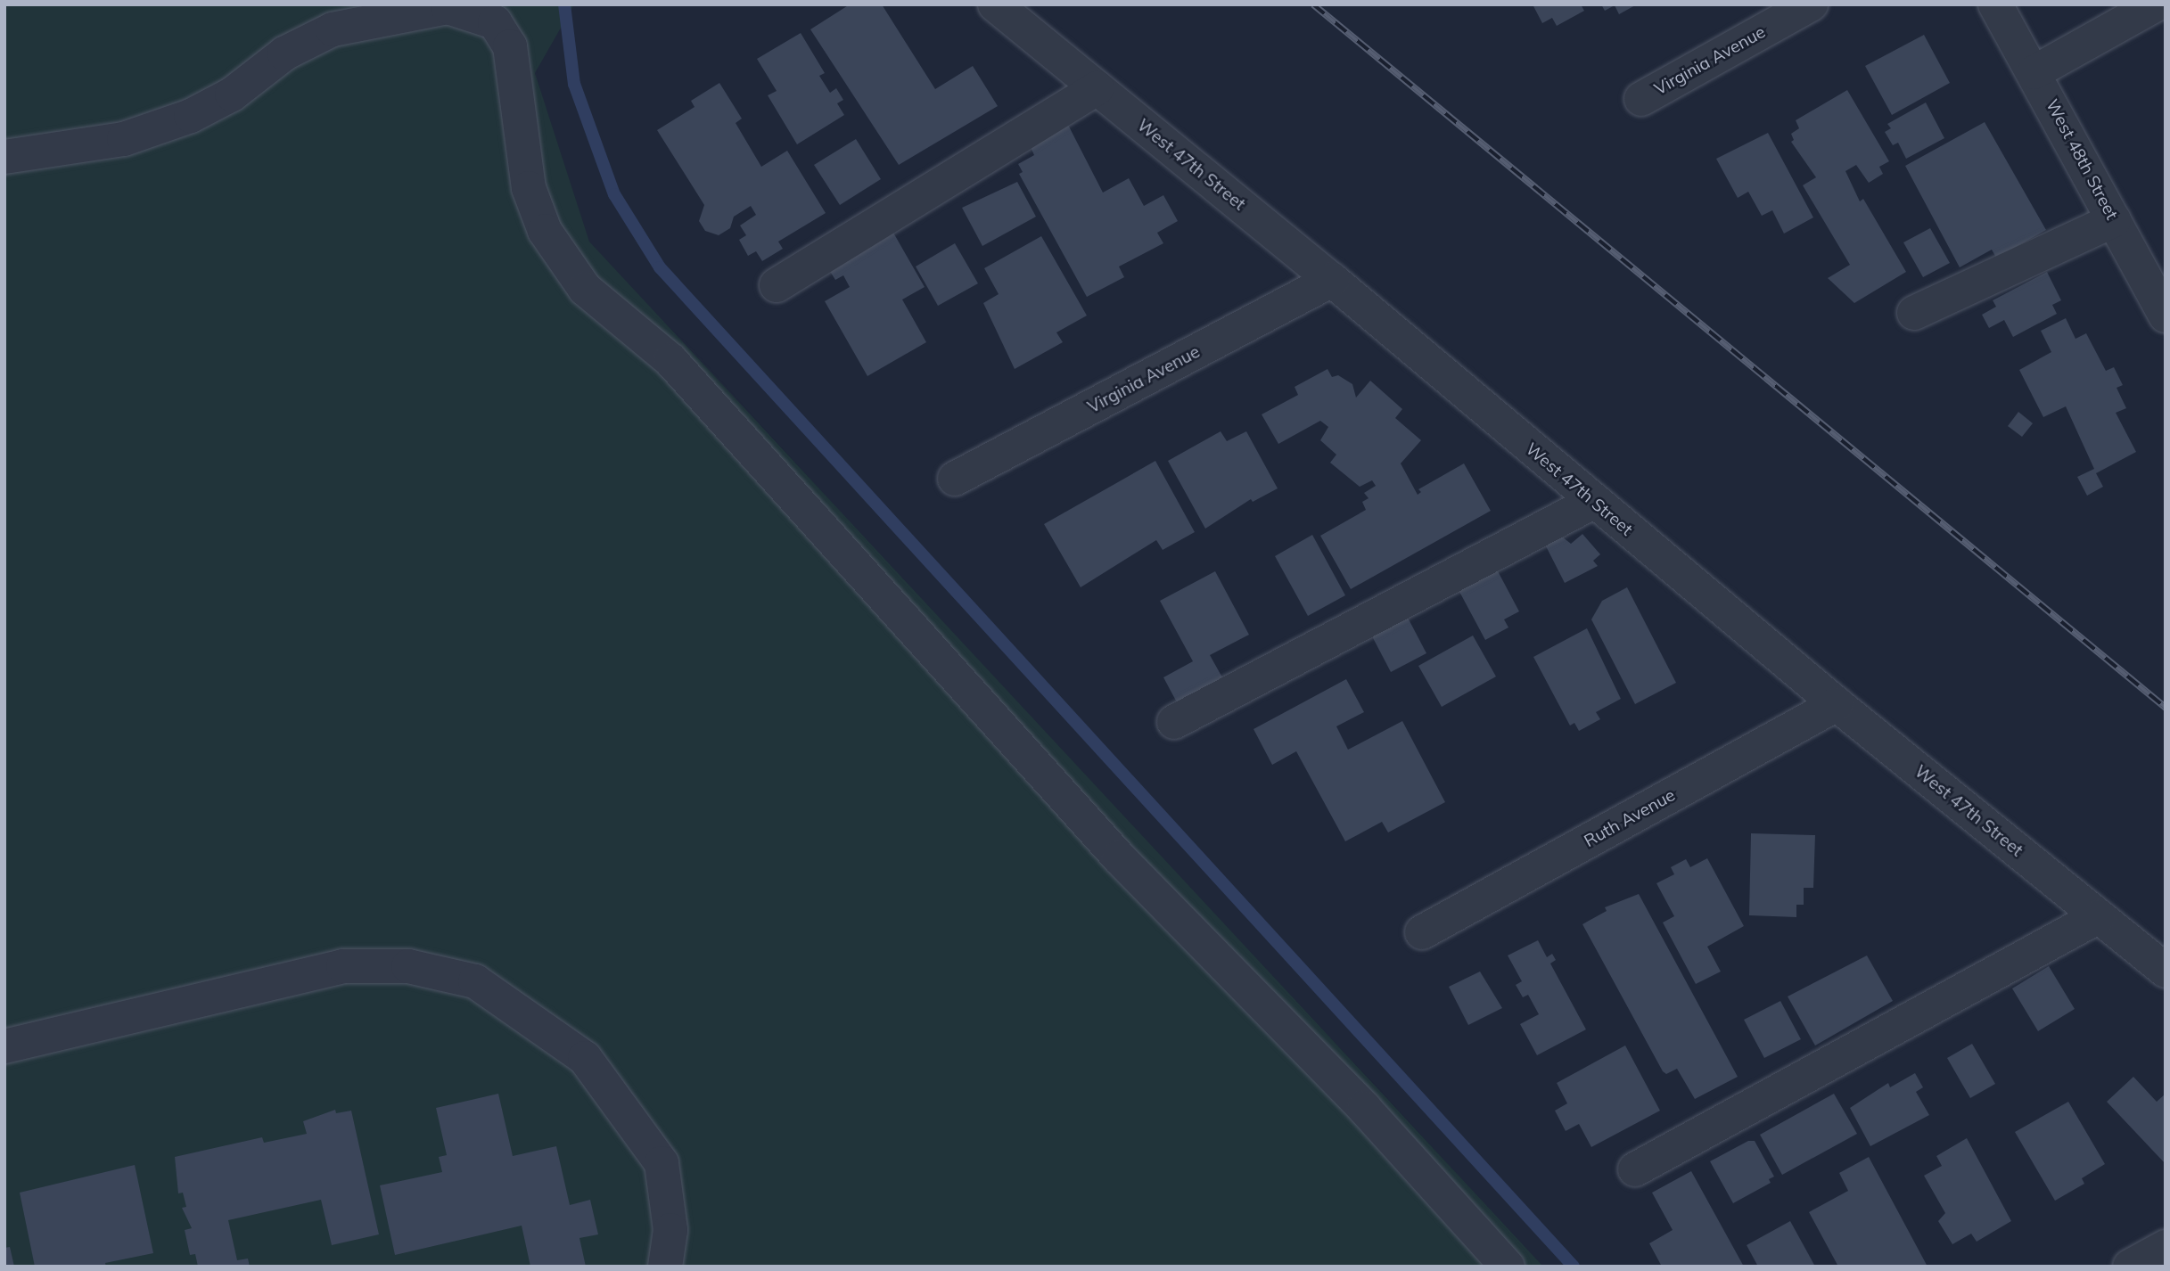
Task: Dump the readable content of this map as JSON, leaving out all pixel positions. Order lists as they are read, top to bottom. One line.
{"streets":{"street":["Virginia Avenue","West 48th Street","West 47th Street","Ruth Avenue"]},"crossings":[["Virginia Avenue","West 47th Street"],["West 47th Street","Ruth Avenue"]]}
